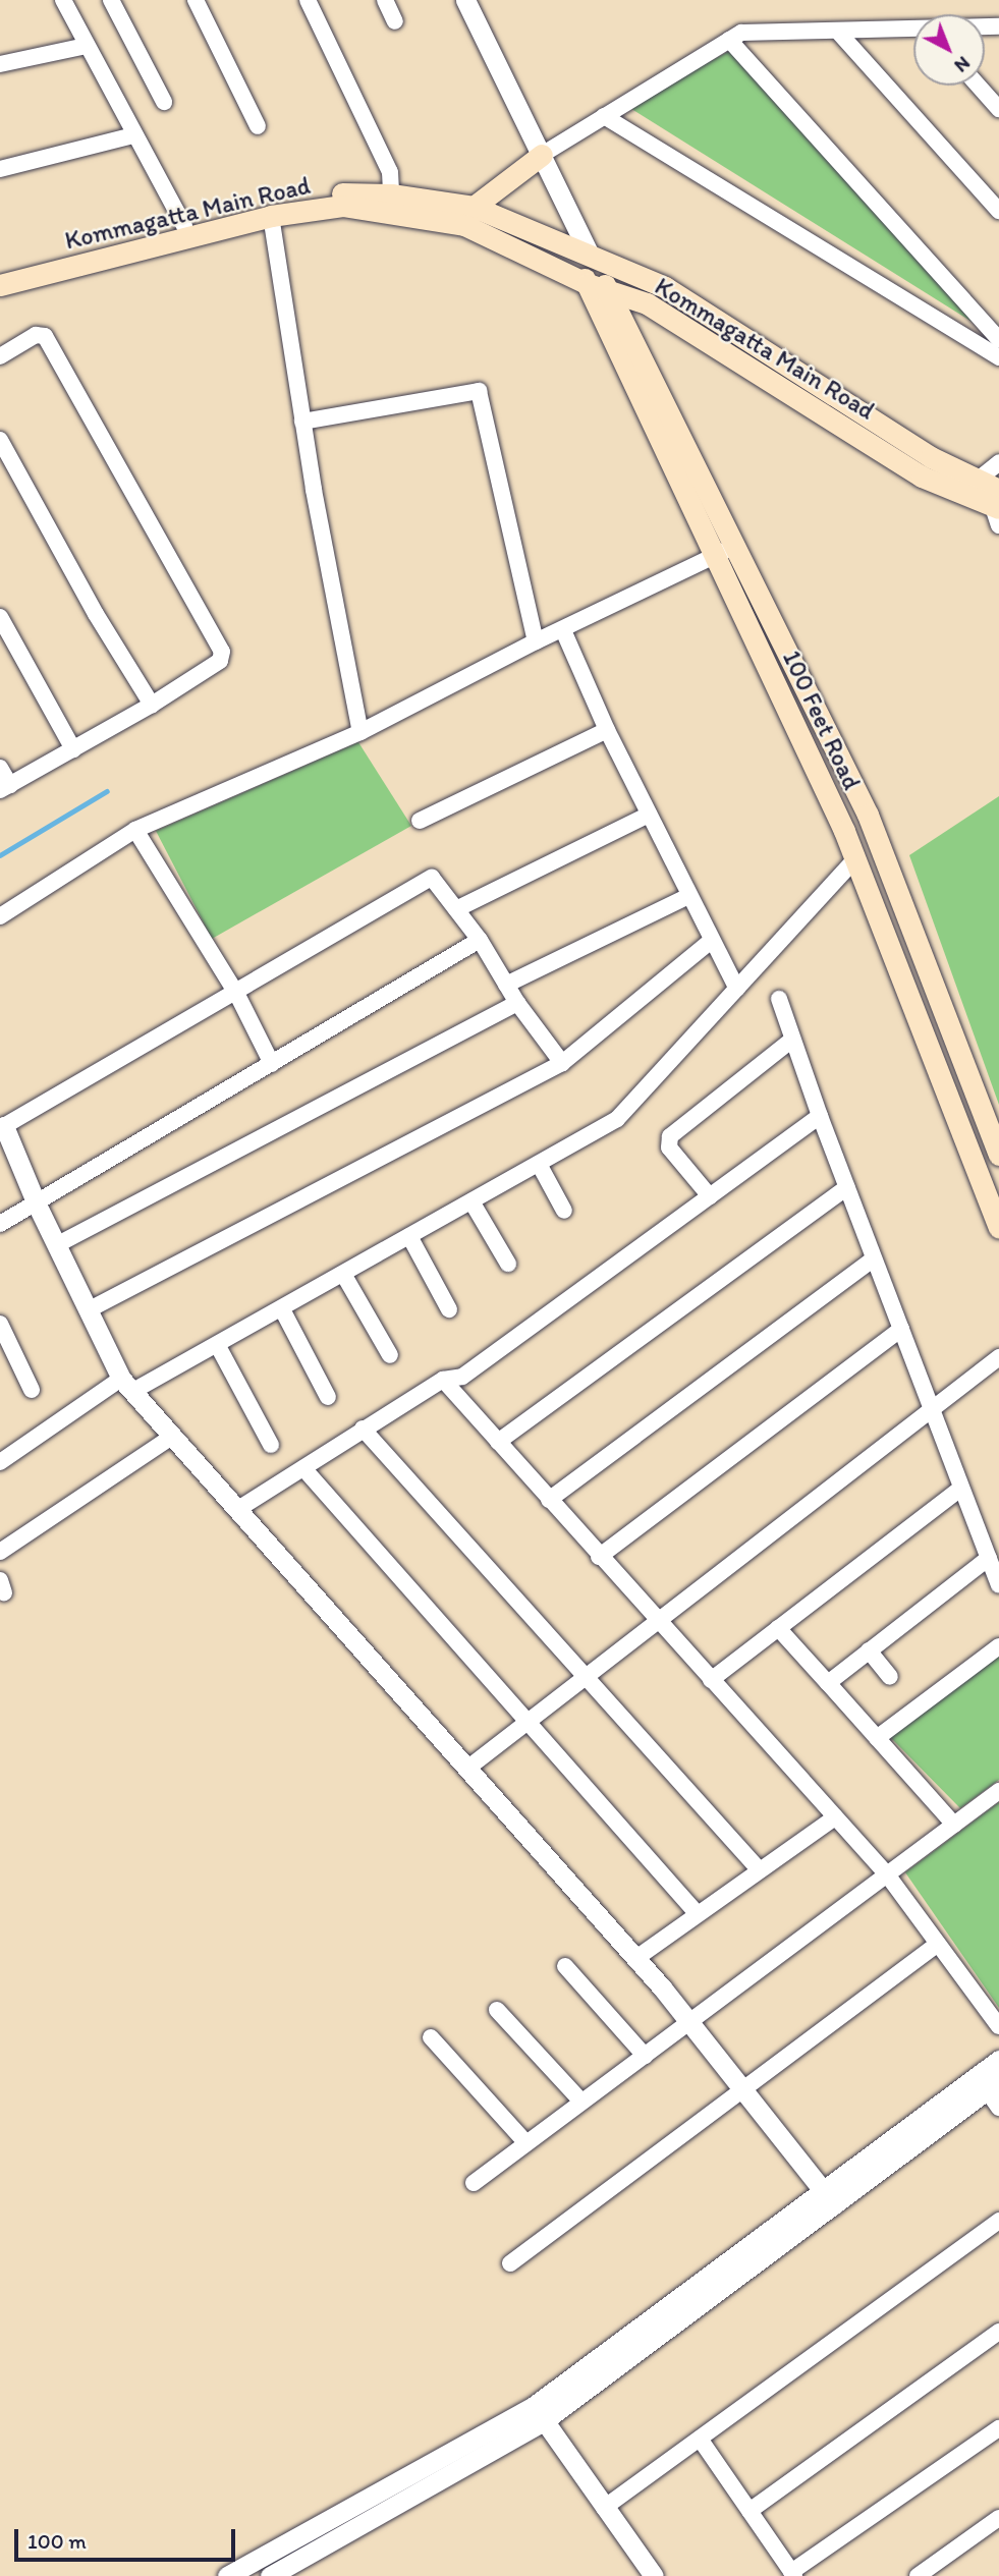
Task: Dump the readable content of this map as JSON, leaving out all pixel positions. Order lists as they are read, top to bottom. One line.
{"streets":{"main road":["Kommagatta Main Road","100 Feet Road"]},"crossings":[["Kommagatta Main Road","100 Feet Road"]],"scale_bar":"100 m","north":"bottom right"}
